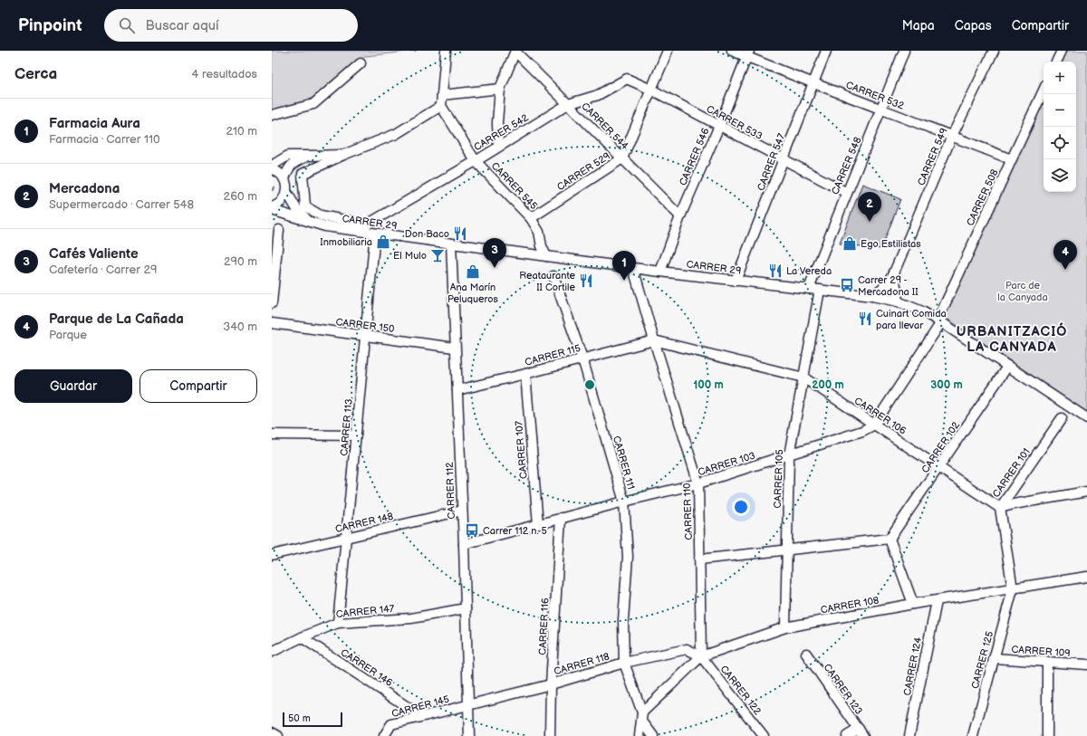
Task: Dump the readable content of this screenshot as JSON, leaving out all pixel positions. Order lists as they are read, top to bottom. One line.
{"streets":{"street":["CARRER 532","CARRER 533","CARRER 544","CARRER 542","CARRER 546","CARRER 549","CARRER 547","CARRER 548","CARRER 529","CARRER 545","CARRER 508","CARRER 29","CARRER 150","CARRER 115","CARRER 106","CARRER 113","CARRER 102","CARRER 107","CARRER 111","CARRER 103","CARRER 101","CARRER 105","CARRER 112","CARRER 110","CARRER 148","CARRER 108","CARRER 147","CARRER 116","CARRER 109","CARRER 125","CARRER 118","CARRER 124","CARRER 146","CARRER 123","CARRER 122","CARRER 145"]},"crossings":[["CARRER 532","CARRER 546"],["CARRER 532","CARRER 549"],["CARRER 532","CARRER 547"],["CARRER 532","CARRER 548"],["CARRER 532","CARRER 508"],["CARRER 533","CARRER 542"],["CARRER 533","CARRER 546"],["CARRER 533","CARRER 547"],["CARRER 533","CARRER 548"],["CARRER 533","CARRER 529"],["CARRER 544","CARRER 542"],["CARRER 544","CARRER 546"],["CARRER 544","CARRER 529"],["CARRER 542","CARRER 529"],["CARRER 542","CARRER 545"],["CARRER 542","CARRER 29"],["CARRER 546","CARRER 29"],["CARRER 549","CARRER 29"],["CARRER 547","CARRER 29"],["CARRER 548","CARRER 29"],["CARRER 529","CARRER 545"],["CARRER 545","CARRER 29"],["CARRER 508","CARRER 29"],["CARRER 508","CARRER 103"],["CARRER 29","CARRER 113"],["CARRER 29","CARRER 102"],["CARRER 29","CARRER 103"],["CARRER 29","CARRER 105"],["CARRER 29","CARRER 112"],["CARRER 29","CARRER 110"],["CARRER 150","CARRER 113"],["CARRER 150","CARRER 112"],["CARRER 115","CARRER 106"],["CARRER 115","CARRER 107"],["CARRER 115","CARRER 111"],["CARRER 115","CARRER 112"],["CARRER 115","CARRER 110"],["CARRER 106","CARRER 102"],["CARRER 106","CARRER 103"],["CARRER 106","CARRER 101"],["CARRER 106","CARRER 105"],["CARRER 106","CARRER 110"],["CARRER 113","CARRER 148"],["CARRER 113","CARRER 147"],["CARRER 107","CARRER 103"],["CARRER 111","CARRER 103"],["CARRER 111","CARRER 108"],["CARRER 111","CARRER 118"],["CARRER 103","CARRER 105"],["CARRER 103","CARRER 112"],["CARRER 103","CARRER 110"],["CARRER 103","CARRER 116"],["CARRER 101","CARRER 108"],["CARRER 101","CARRER 125"],["CARRER 105","CARRER 108"],["CARRER 112","CARRER 148"],["CARRER 112","CARRER 147"],["CARRER 112","CARRER 118"],["CARRER 112","CARRER 145"],["CARRER 110","CARRER 108"],["CARRER 110","CARRER 118"],["CARRER 110","CARRER 122"],["CARRER 108","CARRER 125"],["CARRER 108","CARRER 118"],["CARRER 108","CARRER 124"],["CARRER 108","CARRER 122"],["CARRER 147","CARRER 146"],["CARRER 116","CARRER 118"],["CARRER 109","CARRER 125"],["CARRER 118","CARRER 122"],["CARRER 118","CARRER 145"],["CARRER 146","CARRER 145"]],"districts":["URBANITZACIÓ LA CANYADA"],"parks":["Parc de la Canyada"],"places":{"restaurant":["Don Baco","La Vereda","Reataurante II Cortile","Cuinart Comida para llevar"],"shop":["Inmobiliaria","Ego Estilistas","Ana Marín Peluqueros"],"bar":["El Mulo"],"bus stop":["Carrer 29 - Mercadona II","Carrer 112 n. 5"]},"scale_bar":"50 m","page":{"header":"Pinpoint","search":"Buscar aquí","nav":["Mapa","Capas","Compartir"],"heading":["Cerca","4 resultados"],"map_buttons":["+","−"],"list":[{"mark":"1","name":"Farmacia Aura","note":"Farmacia · Carrer 110","value":"210 m"},{"mark":"2","name":"Mercadona","note":"Supermercado · Carrer 548","value":"260 m"},{"mark":"3","name":"Cafés Valiente","note":"Cafetería · Carrer 29","value":"290 m"},{"mark":"4","name":"Parque de La Cañada","note":"Parque","value":"340 m"}],"pins":["2","3","4","1"],"buttons":["Guardar","Compartir"],"scale":"50 m"},"rings":["100 m","200 m","300 m"]}
